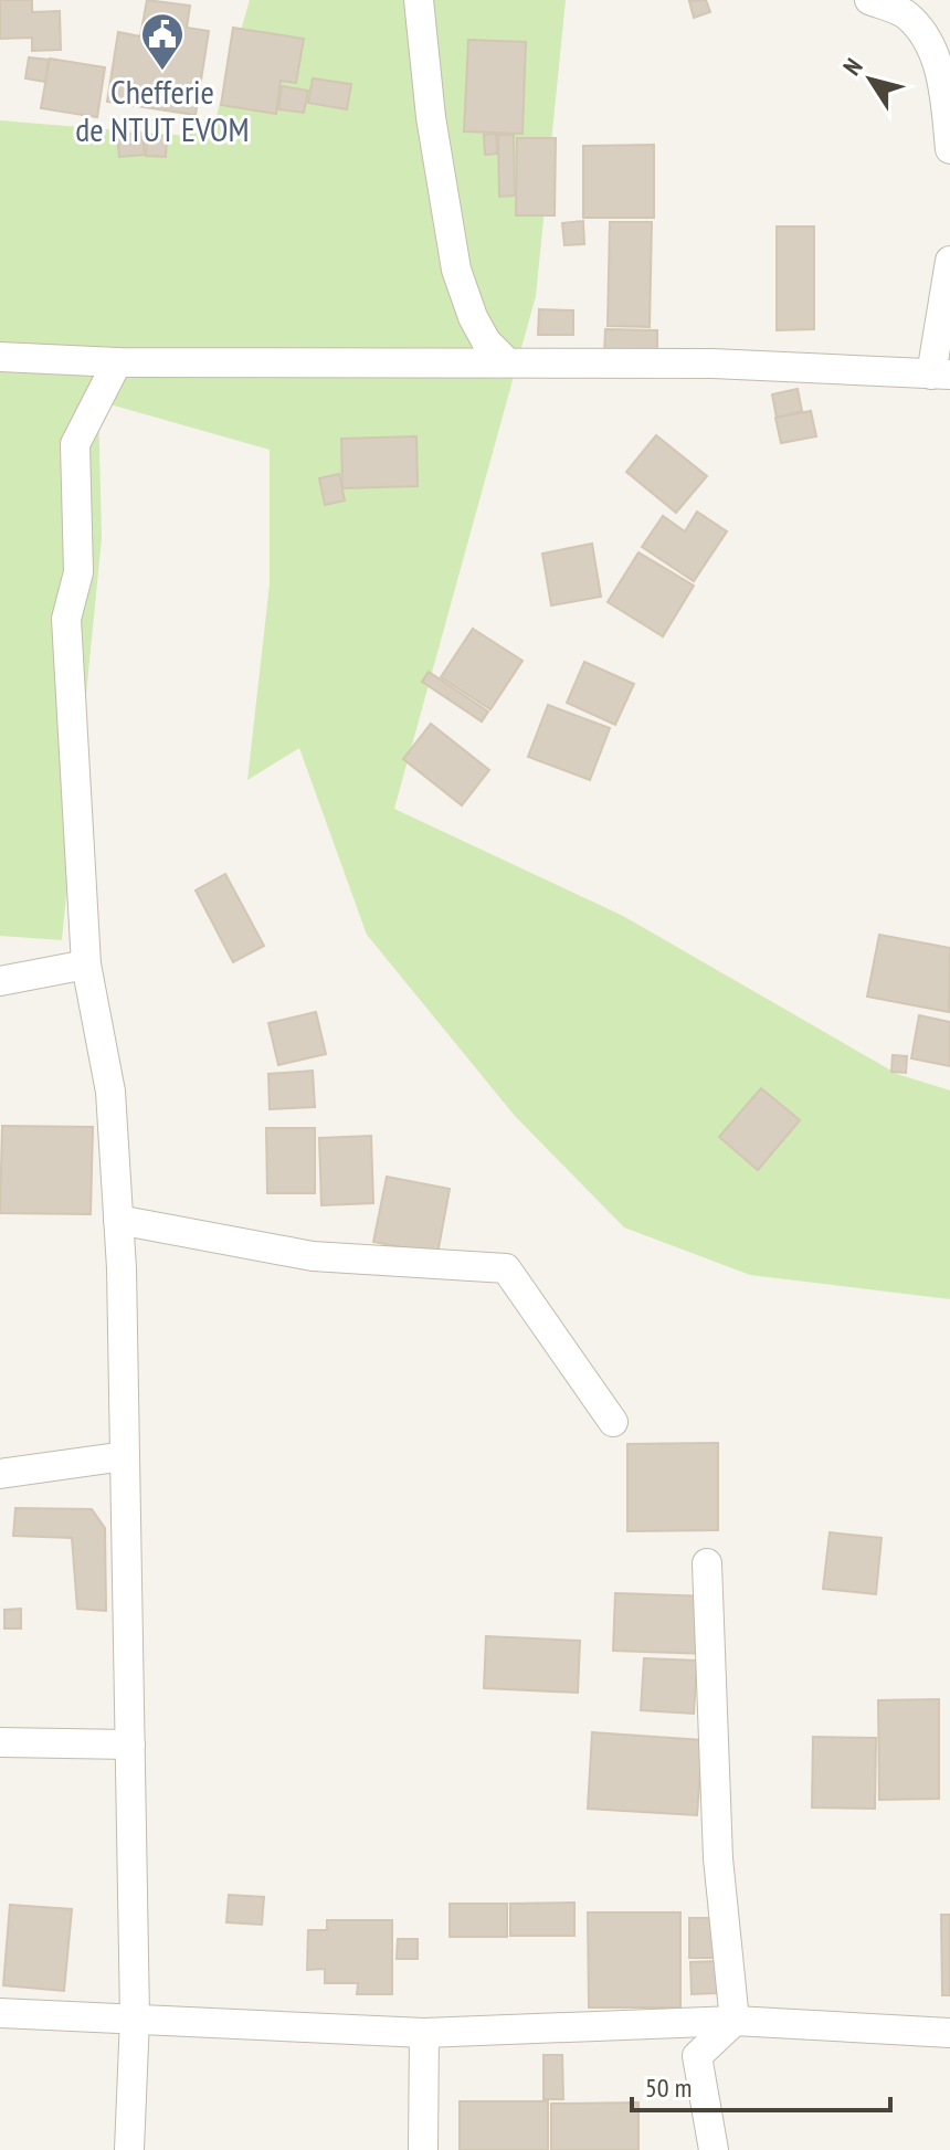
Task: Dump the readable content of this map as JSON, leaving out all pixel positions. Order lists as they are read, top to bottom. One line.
{"places":{"public building":["Chefferie de NTUT EVOM"]},"scale_bar":"50 m","north":"top left"}
